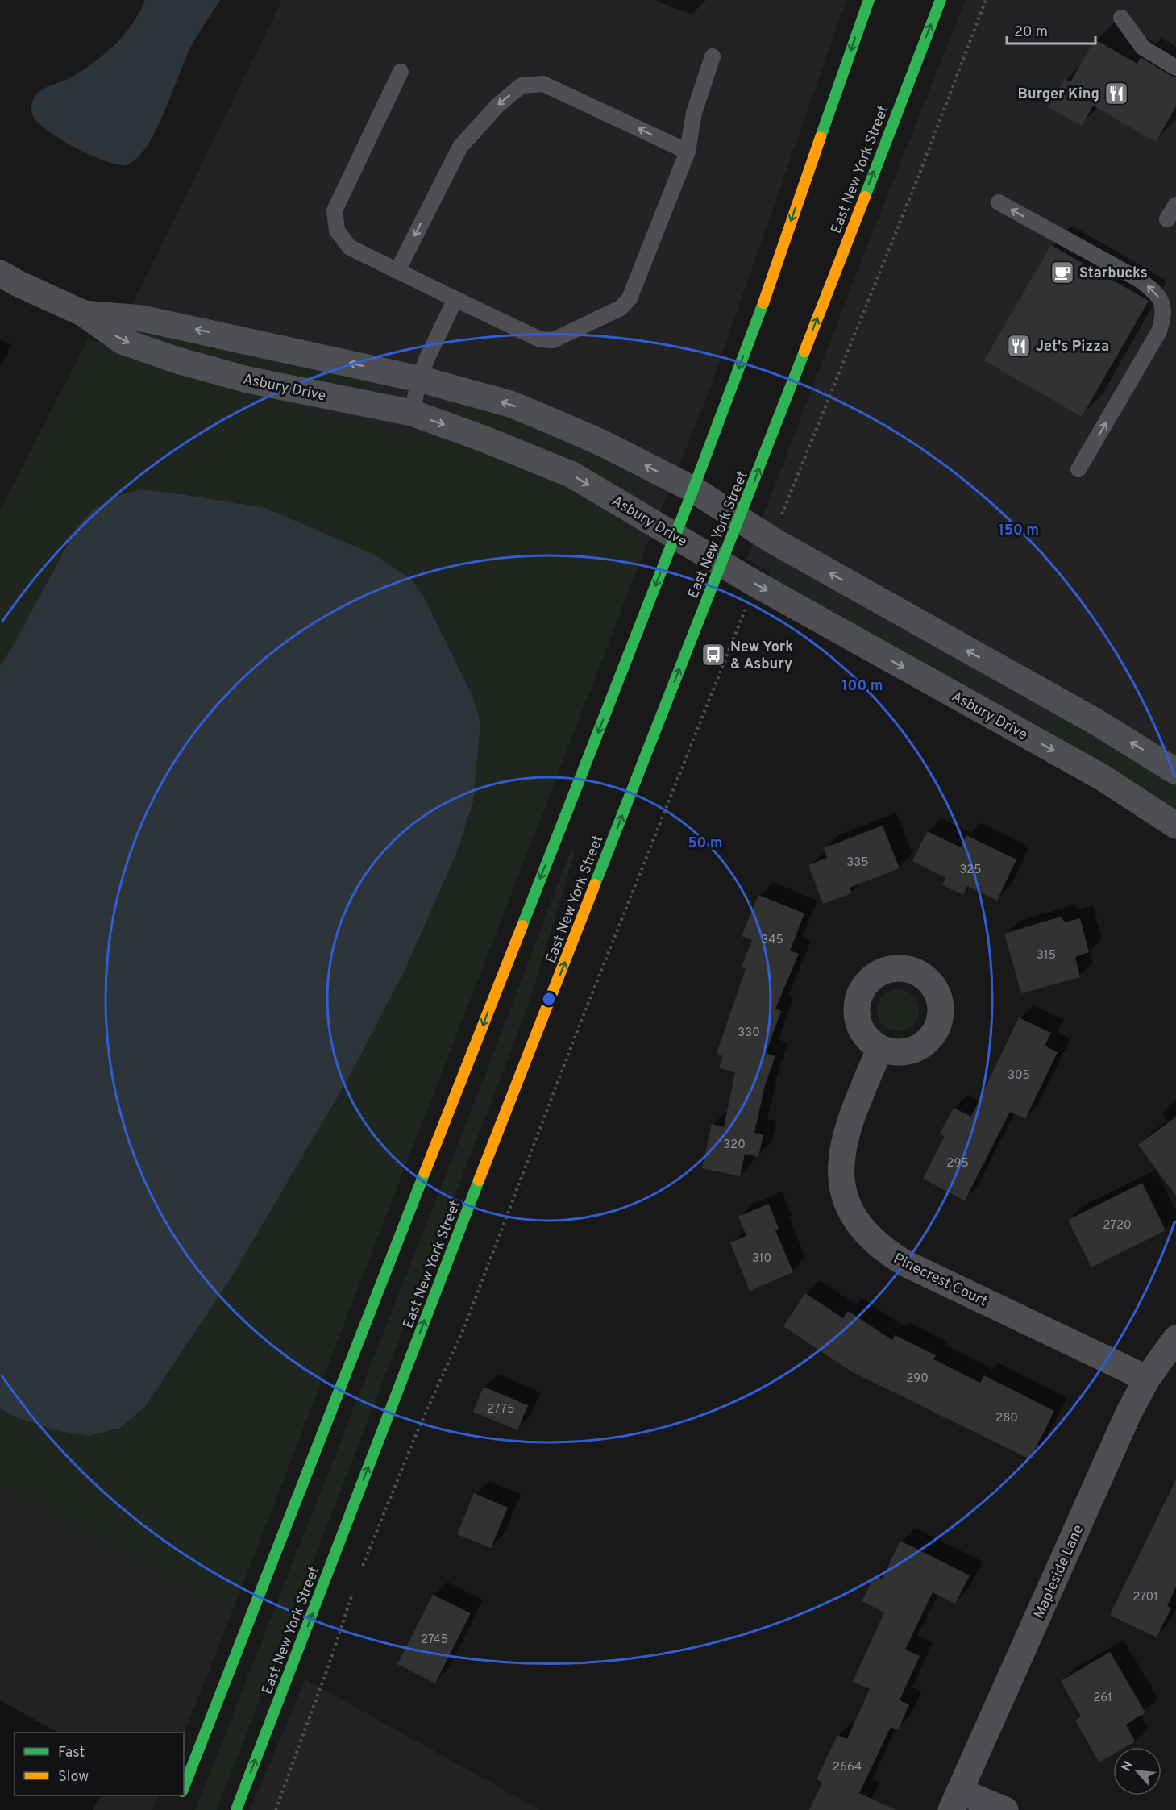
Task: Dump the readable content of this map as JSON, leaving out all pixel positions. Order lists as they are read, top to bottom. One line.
{"streets":{"main road":["East New York Street"],"street":["Asbury Drive","Pinecrest Court","Mapleside Lane"]},"crossings":[["East New York Street","Asbury Drive"],["Pinecrest Court","Mapleside Lane"]],"places":{"restaurant":["Burger King","Jet's Pizza"],"cafe":["Starbucks"],"bus stop":["New York & Asbury"]},"house_numbers":["335","325","345","315","330","305","320","295","2720","310","290","2775","280","2701","2745","261","2664"],"legend":["Fast","Slow"],"scale_bar":"20 m","north":"top left","rings":["150 m","100 m","50 m"]}
